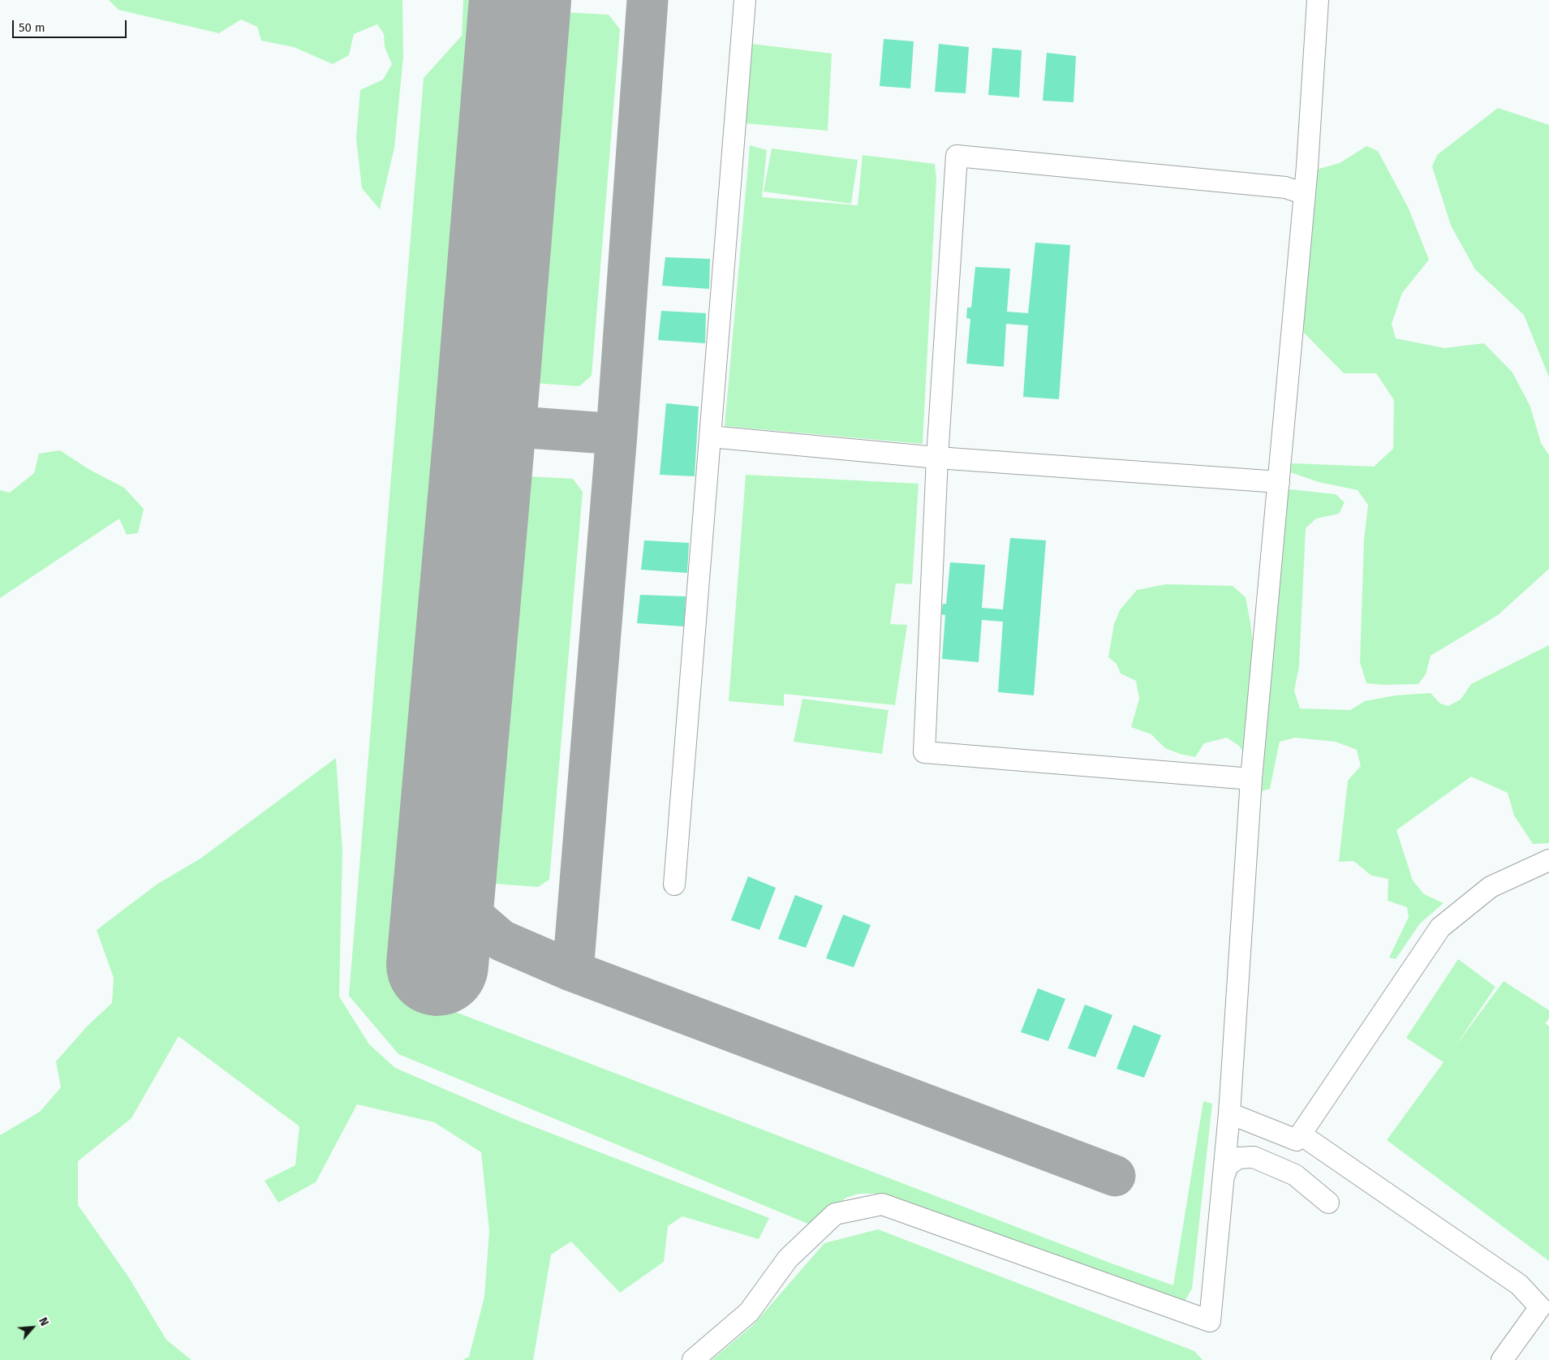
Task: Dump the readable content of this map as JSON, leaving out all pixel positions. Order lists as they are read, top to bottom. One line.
{"scale_bar":"50 m","north":"top right"}
